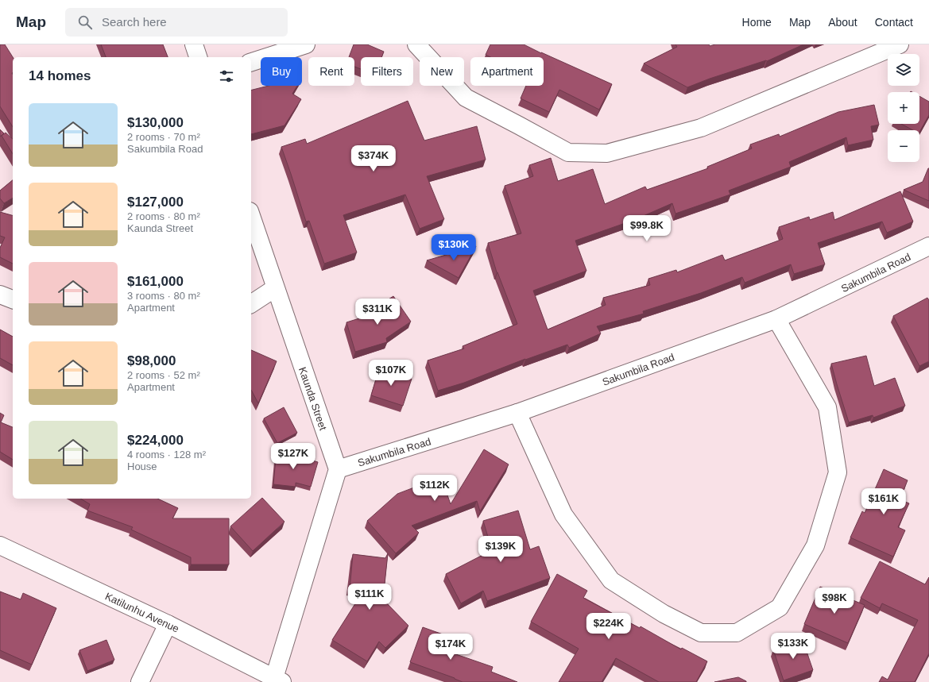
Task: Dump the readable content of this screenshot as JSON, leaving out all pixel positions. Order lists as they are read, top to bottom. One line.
{"streets":{"street":["Sakumbila Road","Kaunda Street","Katilunhu Avenue"]},"crossings":[["Sakumbila Road","Kaunda Street"]],"page":{"header":"Map","search":"Search here","nav":["Home","Map","About","Contact"],"map_buttons":["+","−"],"chip":["Buy","Rent","Filters","New","Apartment"],"heading":"14 homes","list":[{"name":"$130,000","note":"2 rooms · 70 m² · Sakumbila Road"},{"name":"$127,000","note":"2 rooms · 80 m² · Kaunda Street"},{"name":"$161,000","note":"3 rooms · 80 m² · Apartment"},{"name":"$98,000","note":"2 rooms · 52 m² · Apartment"},{"name":"$224,000","note":"4 rooms · 128 m² · House"}],"price":["$374K","$99.8K","$130K","$311K","$107K","$127K","$112K","$161K","$139K","$111K","$98K","$224K","$133K","$174K"]}}
